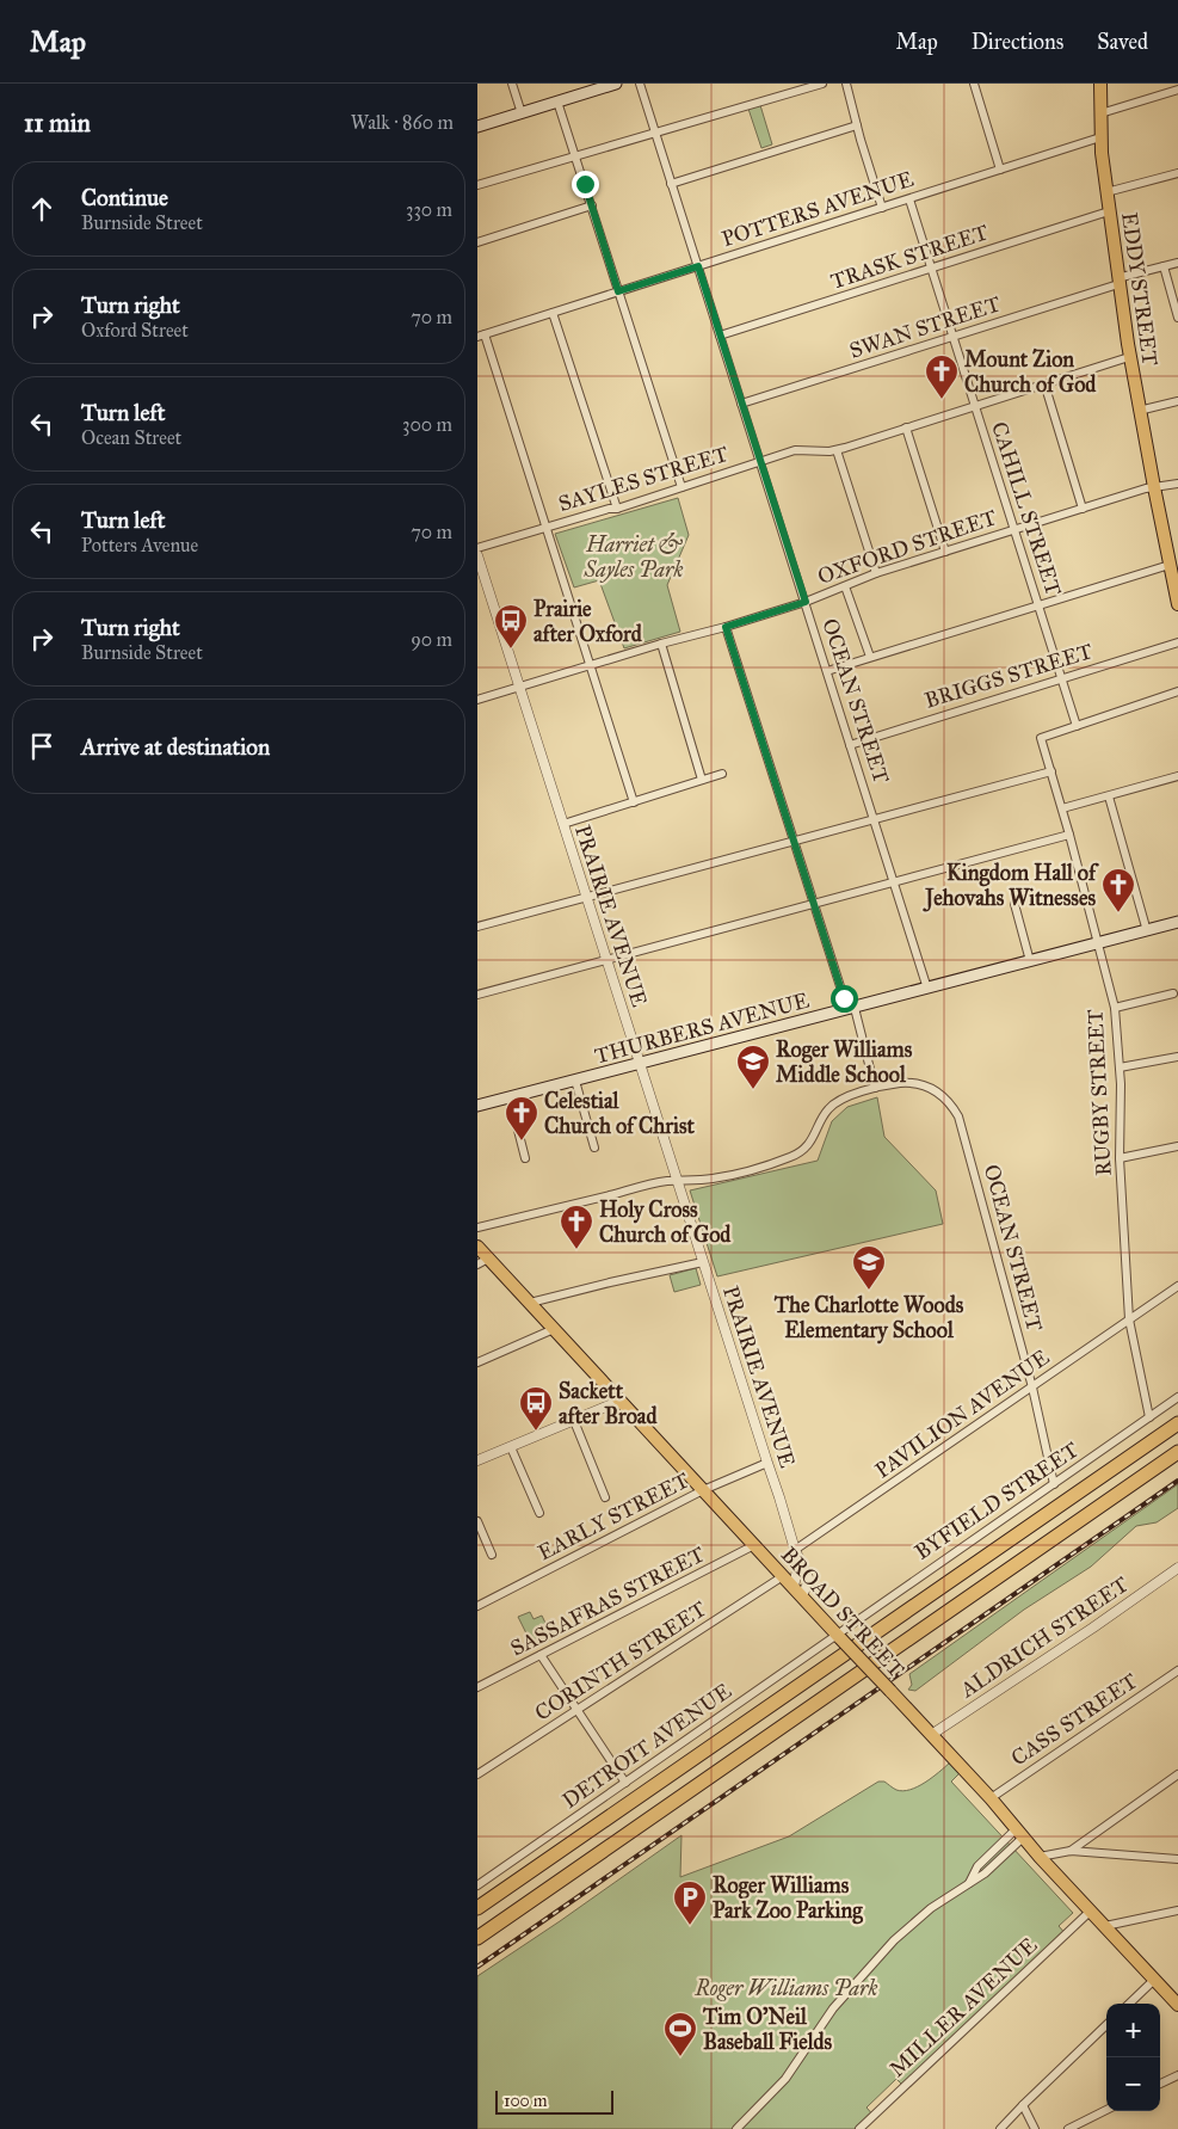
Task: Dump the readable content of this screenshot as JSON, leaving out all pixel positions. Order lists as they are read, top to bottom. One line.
{"streets":{"main road":["EDDY STREET","THURBERS AVENUE","BROAD STREET"],"street":["POTTERS AVENUE","TRASK STREET","SWAN STREET","SAYLES STREET","CAHILL STREET","OXFORD STREET","BRIGGS STREET","OCEAN STREET","PRAIRIE AVENUE","RUGBY STREET","PAVILION AVENUE","BYFIELD STREET","EARLY STREET","SASSAFRAS STREET","ALDRICH STREET","CORINTH STREET","CASS STREET","DETROIT AVENUE","MILLER AVENUE"]},"crossings":[["POTTERS AVENUE","EDDY STREET"],["POTTERS AVENUE","CAHILL STREET"],["POTTERS AVENUE","OCEAN STREET"],["TRASK STREET","EDDY STREET"],["TRASK STREET","CAHILL STREET"],["TRASK STREET","OCEAN STREET"],["EDDY STREET","SWAN STREET"],["EDDY STREET","SAYLES STREET"],["EDDY STREET","OXFORD STREET"],["SWAN STREET","CAHILL STREET"],["SWAN STREET","OCEAN STREET"],["SAYLES STREET","CAHILL STREET"],["SAYLES STREET","OCEAN STREET"],["CAHILL STREET","OXFORD STREET"],["CAHILL STREET","BRIGGS STREET"],["CAHILL STREET","RUGBY STREET"],["OXFORD STREET","OCEAN STREET"],["OXFORD STREET","PRAIRIE AVENUE"],["BRIGGS STREET","OCEAN STREET"],["OCEAN STREET","PRAIRIE AVENUE"],["OCEAN STREET","THURBERS AVENUE"],["OCEAN STREET","PAVILION AVENUE"],["OCEAN STREET","BYFIELD STREET"],["PRAIRIE AVENUE","THURBERS AVENUE"],["PRAIRIE AVENUE","PAVILION AVENUE"],["PRAIRIE AVENUE","EARLY STREET"],["PRAIRIE AVENUE","BROAD STREET"],["THURBERS AVENUE","RUGBY STREET"],["RUGBY STREET","PAVILION AVENUE"],["RUGBY STREET","BYFIELD STREET"],["BYFIELD STREET","BROAD STREET"],["BYFIELD STREET","DETROIT AVENUE"],["EARLY STREET","BROAD STREET"],["SASSAFRAS STREET","BROAD STREET"],["BROAD STREET","ALDRICH STREET"],["BROAD STREET","CORINTH STREET"],["BROAD STREET","CASS STREET"],["BROAD STREET","DETROIT AVENUE"],["BROAD STREET","MILLER AVENUE"]],"parks":["Harriet & Sayles Park","Roger Williams Park"],"places":{"church":["Mount Zion Church of God","Kingdom Hall of Jehovahs Witnesses","Celestial Church of Christ","Holy Cross Church of God"],"bus stop":["Prairie after Oxford","Sackett after Broad"],"school or university":["Roger Williams Middle School","The Charlotte Woods Elementary School"],"parking":["Roger Williams Park Zoo Parking"],"sports":["Tim O'Neil Baseball Fields"]},"scale_bar":"100 m","page":{"header":"Map","nav":["Map","Directions","Saved"],"heading":["11 min","Walk · 860 m"],"list":[["Continue","Burnside Street","330 m"],["Turn right","Oxford Street","70 m"],["Turn left","Ocean Street","300 m"],["Turn left","Potters Avenue","70 m"],["Turn right","Burnside Street","90 m"],"Arrive at destination"],"map_buttons":["+","−"],"scale":"100 m"}}
